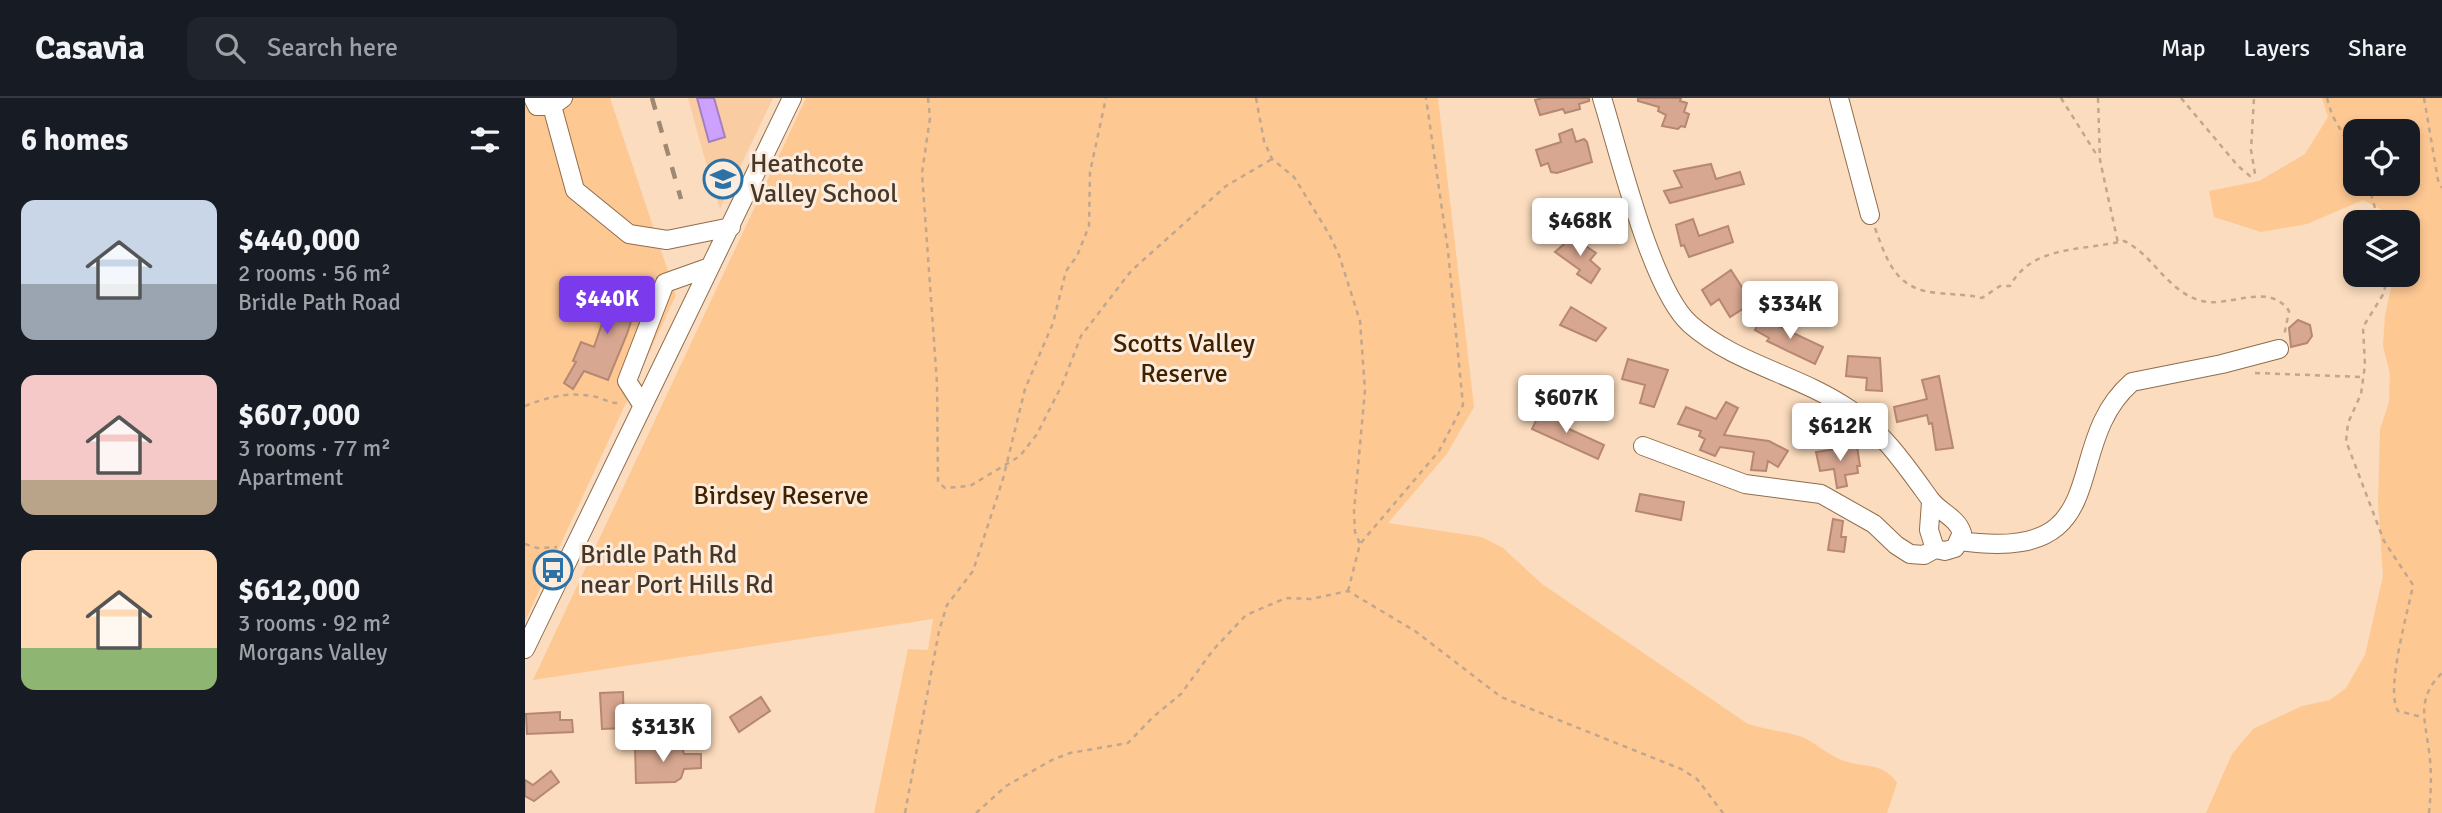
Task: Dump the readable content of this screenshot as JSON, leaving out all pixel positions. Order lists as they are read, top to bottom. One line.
{"parks":["Scotts Valley Reserve","Birdsey Reserve"],"places":{"school or university":["Heathcote Valley School"],"bus stop":["Bridle Path Rd near Port Hills Rd"]},"page":{"header":"Casavia","search":"Search here","nav":["Map","Layers","Share"],"heading":"6 homes","list":[{"name":"$440,000","note":"2 rooms · 56 m² · Bridle Path Road"},{"name":"$607,000","note":"3 rooms · 77 m² · Apartment"},{"name":"$612,000","note":"3 rooms · 92 m² · Morgans Valley"}],"price":["$468K","$440K","$334K","$607K","$612K","$313K"]}}
